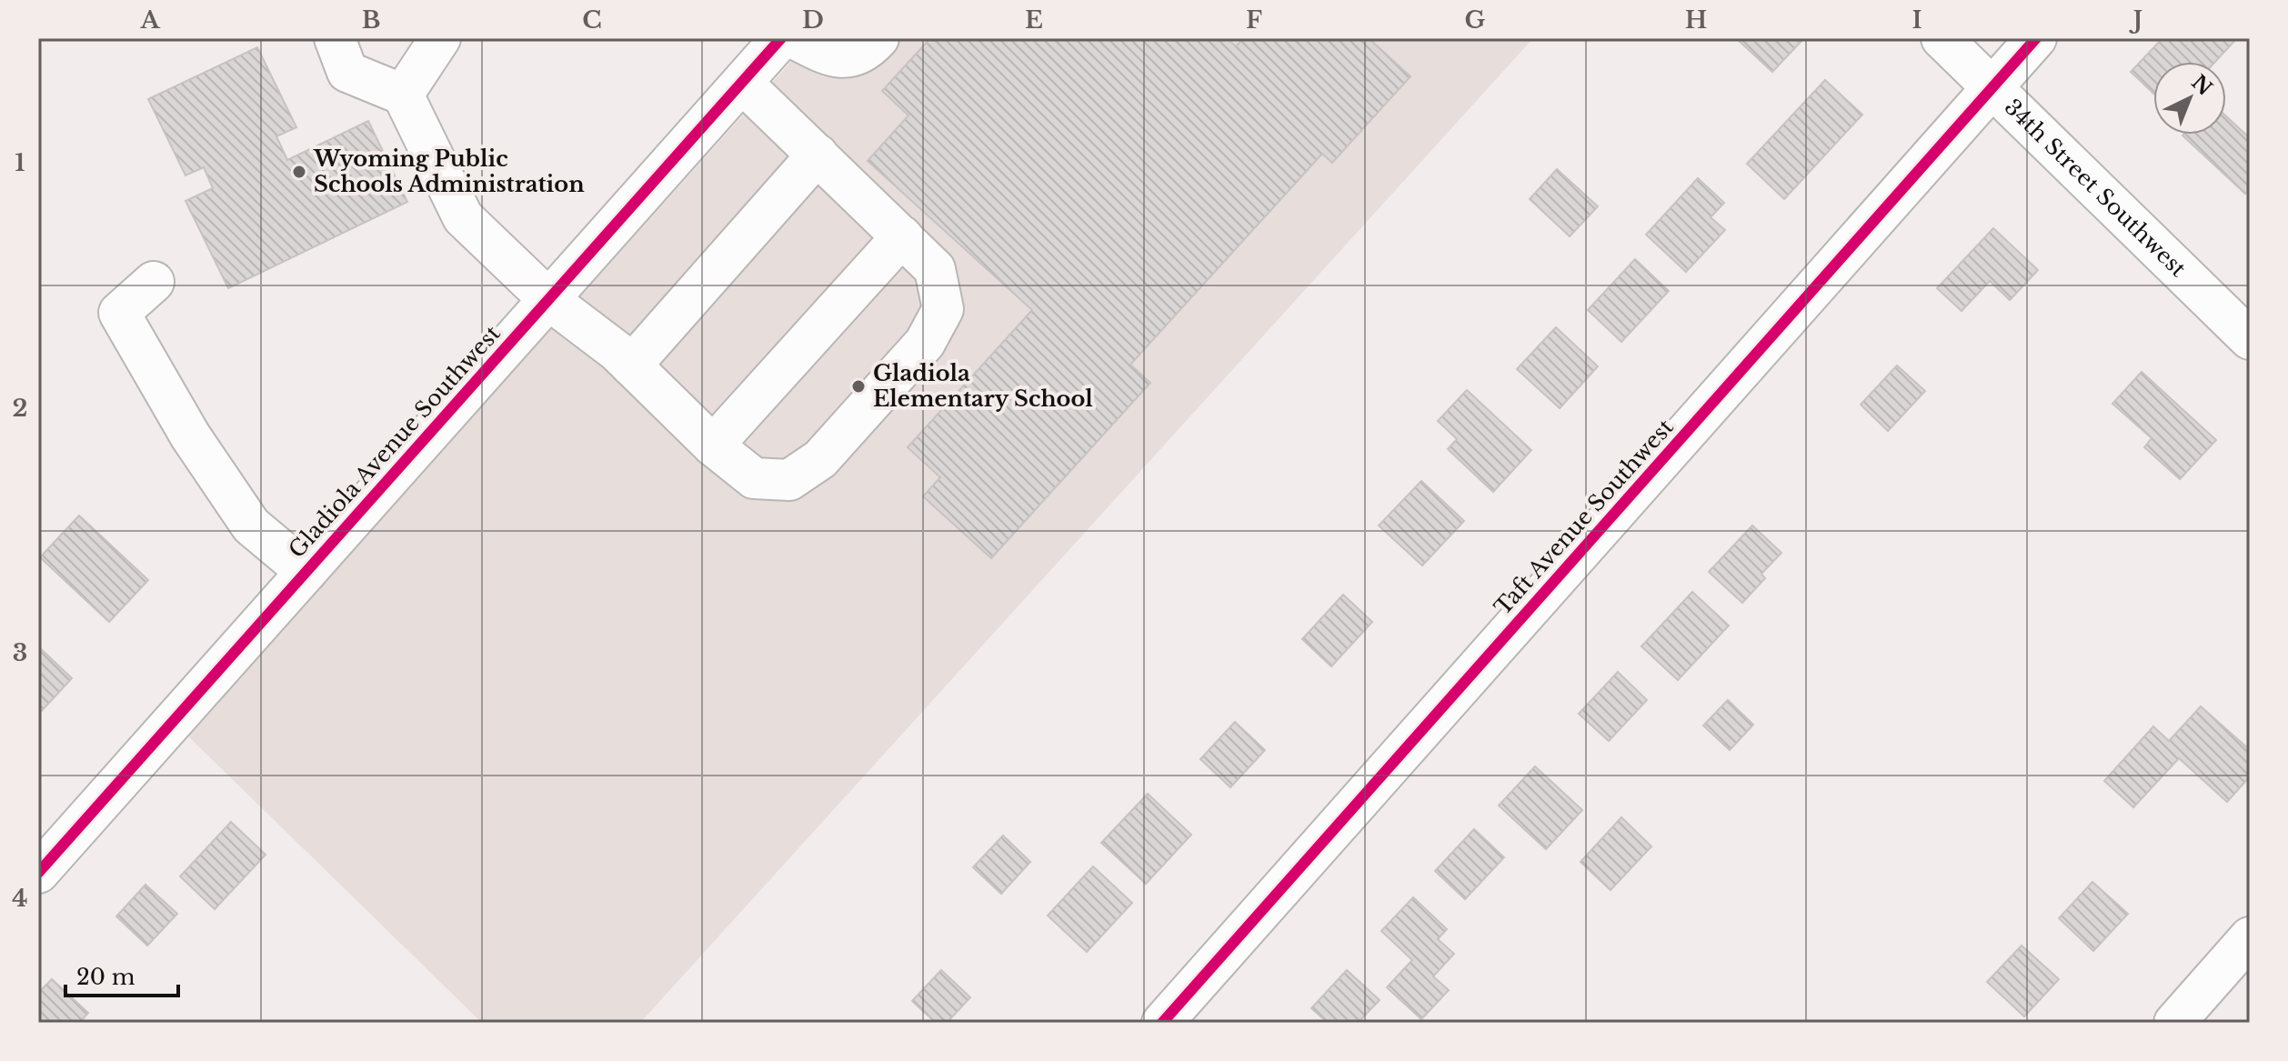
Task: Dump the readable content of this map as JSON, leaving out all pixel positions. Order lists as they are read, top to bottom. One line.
{"streets":{"street":["34th Street Southwest","Gladiola Avenue Southwest","Taft Avenue Southwest"]},"crossings":[["34th Street Southwest","Taft Avenue Southwest"]],"places":["Wyoming Public Schools Administration","Gladiola Elementary School"],"scale_bar":"20 m","north":"top right","grid":{"columns":["A","B","C","D","E","F","G","H","I","J"],"rows":["1","2","3","4"]}}
